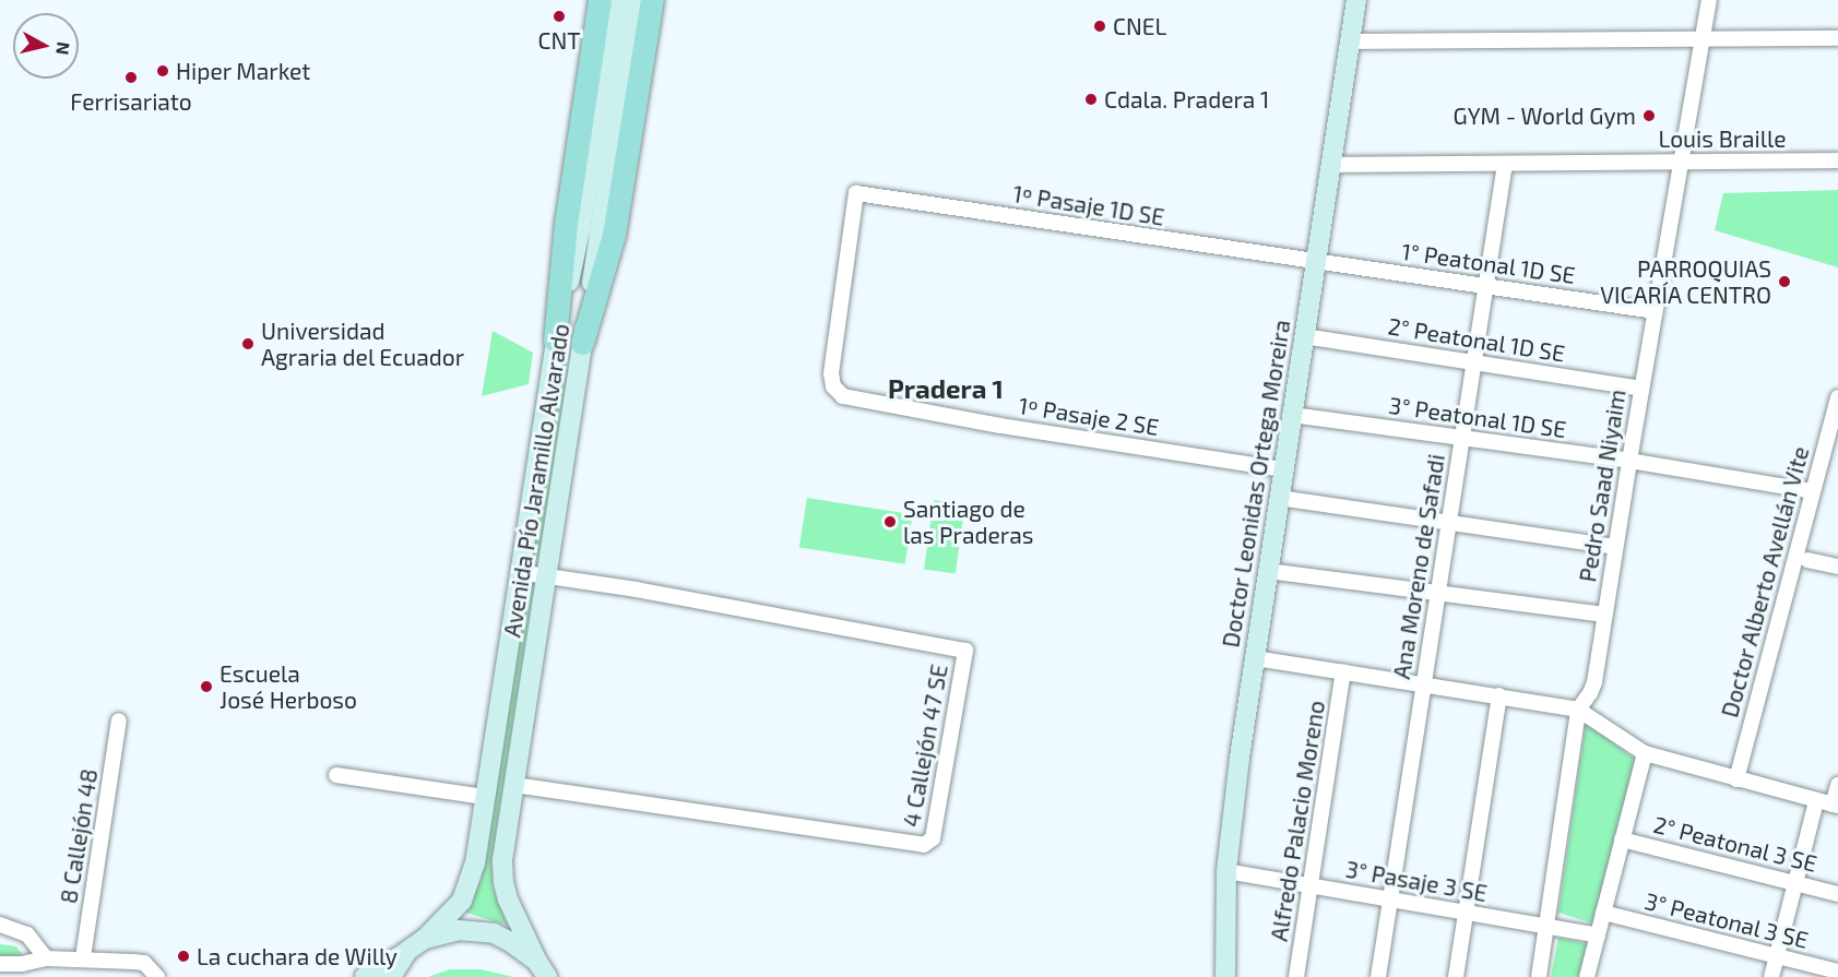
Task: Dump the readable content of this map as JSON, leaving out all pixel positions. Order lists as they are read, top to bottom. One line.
{"streets":{"main road":["Avenida Pío Jaramillo Alvarado","Doctor Leonidas Ortega Moreira"],"street":["Louis Braille","1º Pasaje 1D SE","1° Peatonal 1D SE","2° Peatonal 1D SE","1º Pasaje 2 SE","3° Peatonal 1D SE","Pedro Saad Niyaim","Ana Moreno de Safadi","Doctor Alberto Avellán Vite","4 Callejón 47 SE","Alfredo Palacio Moreno","8 Callejón 48","2° Peatonal 3 SE","3° Pasaje 3 SE","3° Peatonal 3 SE"]},"crossings":[["Louis Braille","Doctor Leonidas Ortega Moreira"],["Louis Braille","Pedro Saad Niyaim"],["Louis Braille","Ana Moreno de Safadi"],["1º Pasaje 1D SE","1° Peatonal 1D SE"],["1º Pasaje 1D SE","1º Pasaje 2 SE"],["1º Pasaje 1D SE","Doctor Leonidas Ortega Moreira"],["1° Peatonal 1D SE","Doctor Leonidas Ortega Moreira"],["1° Peatonal 1D SE","Pedro Saad Niyaim"],["1° Peatonal 1D SE","Ana Moreno de Safadi"],["2° Peatonal 1D SE","Doctor Leonidas Ortega Moreira"],["2° Peatonal 1D SE","Pedro Saad Niyaim"],["2° Peatonal 1D SE","Ana Moreno de Safadi"],["1º Pasaje 2 SE","Doctor Leonidas Ortega Moreira"],["3° Peatonal 1D SE","Doctor Leonidas Ortega Moreira"],["3° Peatonal 1D SE","Pedro Saad Niyaim"],["3° Peatonal 1D SE","Ana Moreno de Safadi"],["3° Peatonal 1D SE","Doctor Alberto Avellán Vite"],["Avenida Pío Jaramillo Alvarado","4 Callejón 47 SE"],["Doctor Leonidas Ortega Moreira","3° Pasaje 3 SE"],["Pedro Saad Niyaim","3° Pasaje 3 SE"],["Ana Moreno de Safadi","3° Pasaje 3 SE"],["Alfredo Palacio Moreno","3° Pasaje 3 SE"]],"districts":["Pradera 1"],"places":["CNT","CNEL","Hiper Market","Ferrisariato","Cdala. Pradera 1","GYM - World Gym","PARROQUIAS VICARÍA CENTRO","Universidad Agraria del Ecuador","Santiago de las Praderas","Escuela José Herboso","La cuchara de Willy"],"north":"right"}
